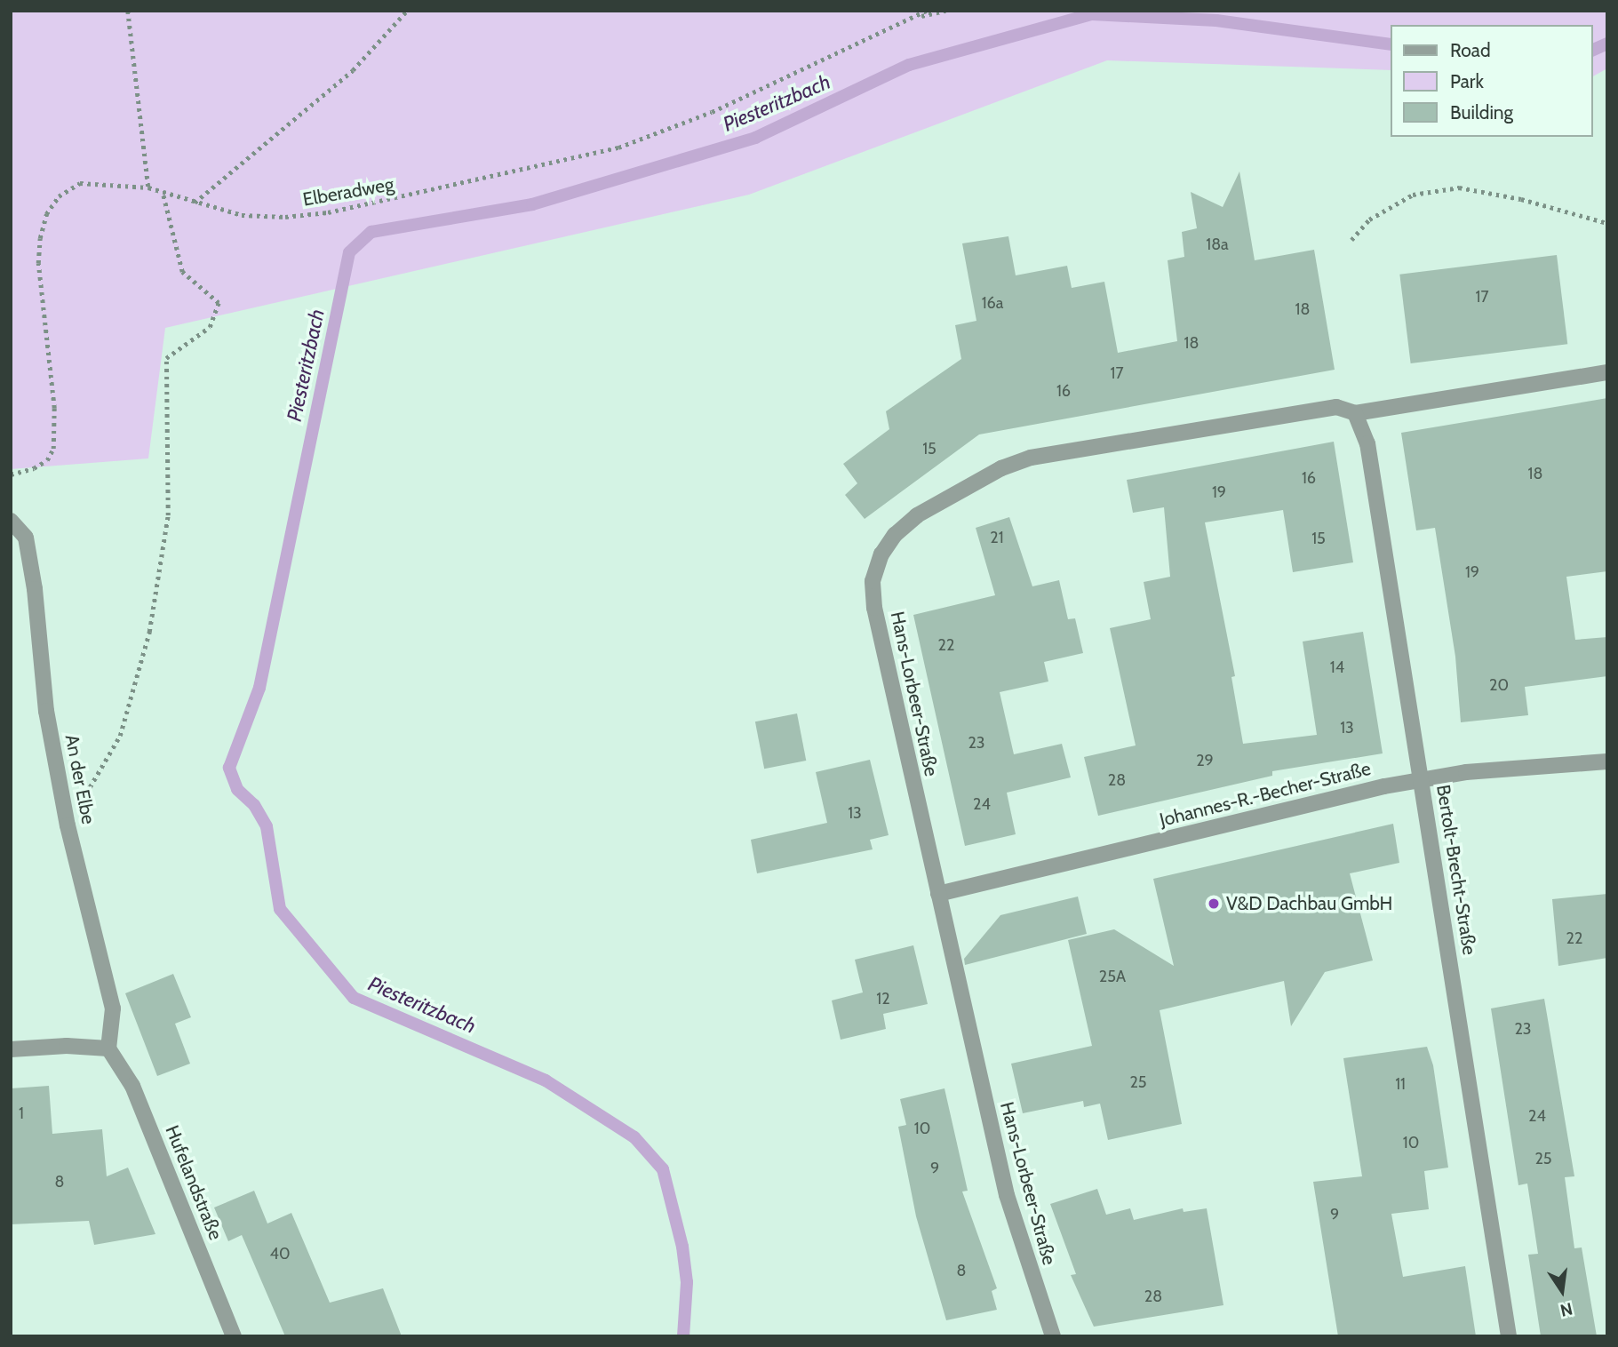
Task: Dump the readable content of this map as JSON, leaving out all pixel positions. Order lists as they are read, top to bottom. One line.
{"streets":{"street":["Hans-Lorbeer-Straße","An der Elbe","Johannes-R.-Becher-Straße","Bertolt-Brecht-Straße","Hufelandstraße"],"path":["Elberadweg"]},"crossings":[["Hans-Lorbeer-Straße","Johannes-R.-Becher-Straße"],["Hans-Lorbeer-Straße","Bertolt-Brecht-Straße"],["An der Elbe","Hufelandstraße"],["Johannes-R.-Becher-Straße","Bertolt-Brecht-Straße"]],"water":["Piesteritzbach"],"places":["V&D Dachbau GmbH"],"house_numbers":["18a","17","16a","18","18","17","16","15","18","16","19","21","15","19","22","14","20","13","23","29","28","24","13","22","25A","12","23","25","11","1","24","10","10","25","9","8","9","40","8","28"],"legend":["Road","Park","Building"],"north":"bottom"}
